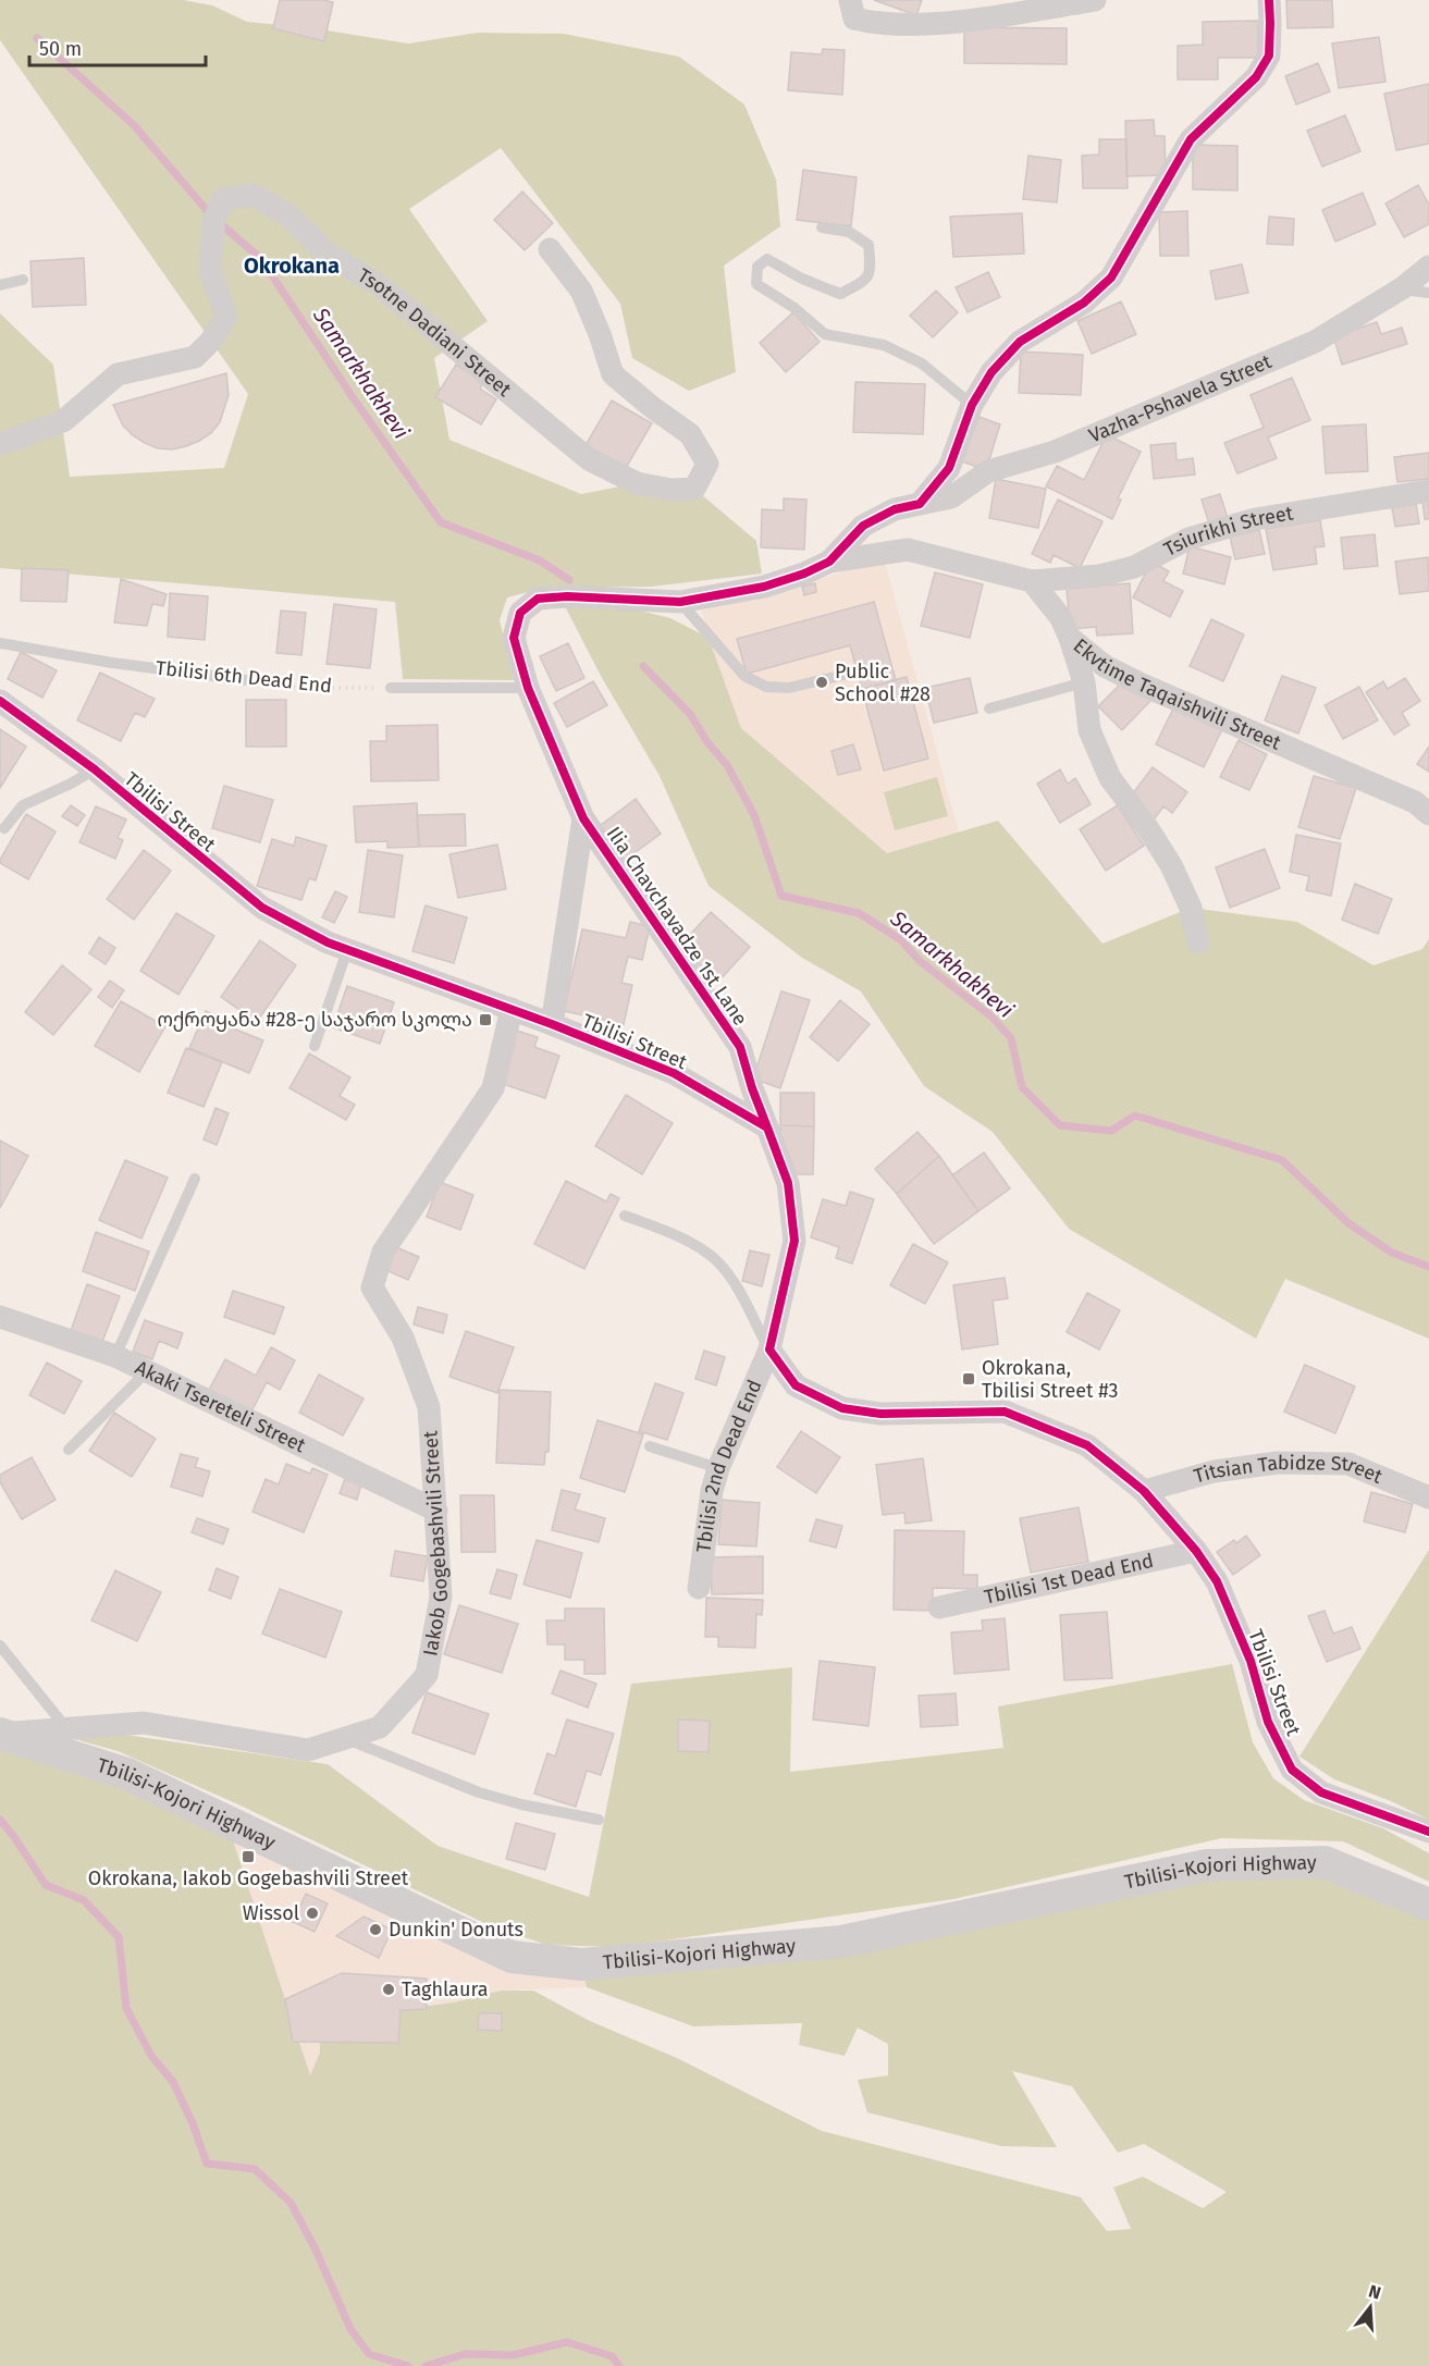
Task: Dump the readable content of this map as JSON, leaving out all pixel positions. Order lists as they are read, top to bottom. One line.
{"streets":{"main road":["Tbilisi-Kojori Highway"],"street":["Tsotne Dadiani Street","Vazha-Pshavela Street","Tsiurikhi Street","Ekvtime Taqaishvili Street","Tbilisi Street","Ilia Chavchavadze 1st Lane","Akaki Tsereteli Street","Tbilisi 2nd Dead End","Titsian Tabidze Street","Iakob Gogebashvili Street","Tbilisi 1st Dead End"],"lane":["Tbilisi 6th Dead End"]},"crossings":[["Vazha-Pshavela Street","Ilia Chavchavadze 1st Lane"],["Tsiurikhi Street","Ekvtime Taqaishvili Street"],["Tbilisi Street","Ilia Chavchavadze 1st Lane"],["Tbilisi Street","Tbilisi 2nd Dead End"],["Tbilisi Street","Titsian Tabidze Street"],["Tbilisi Street","Iakob Gogebashvili Street"],["Tbilisi Street","Tbilisi 1st Dead End"],["Akaki Tsereteli Street","Iakob Gogebashvili Street"],["Iakob Gogebashvili Street","Tbilisi-Kojori Highway"]],"districts":["Okrokana"],"water":["Samarkhakhevi"],"places":{"other":["Public School #28","Wissol","Dunkin' Donuts","Taghlaura"],"transit":["ოქროყანა #28-ე საჯარო სკოლა","Okrokana, Tbilisi Street #3","Okrokana, Iakob Gogebashvili Street"]},"scale_bar":"50 m","north":"top"}
